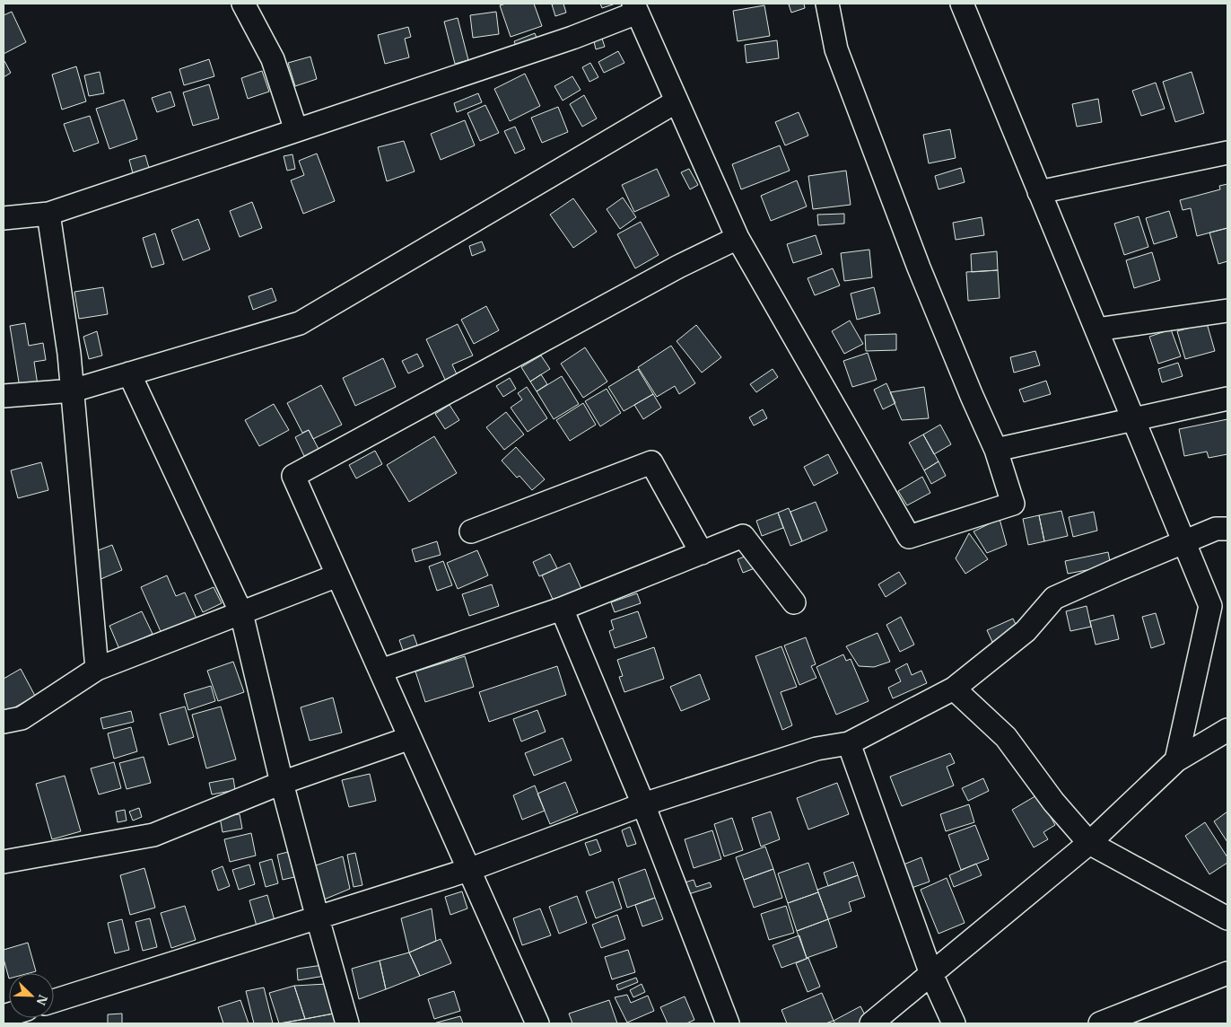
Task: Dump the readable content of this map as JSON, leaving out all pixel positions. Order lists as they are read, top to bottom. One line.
{"north":"bottom right"}
